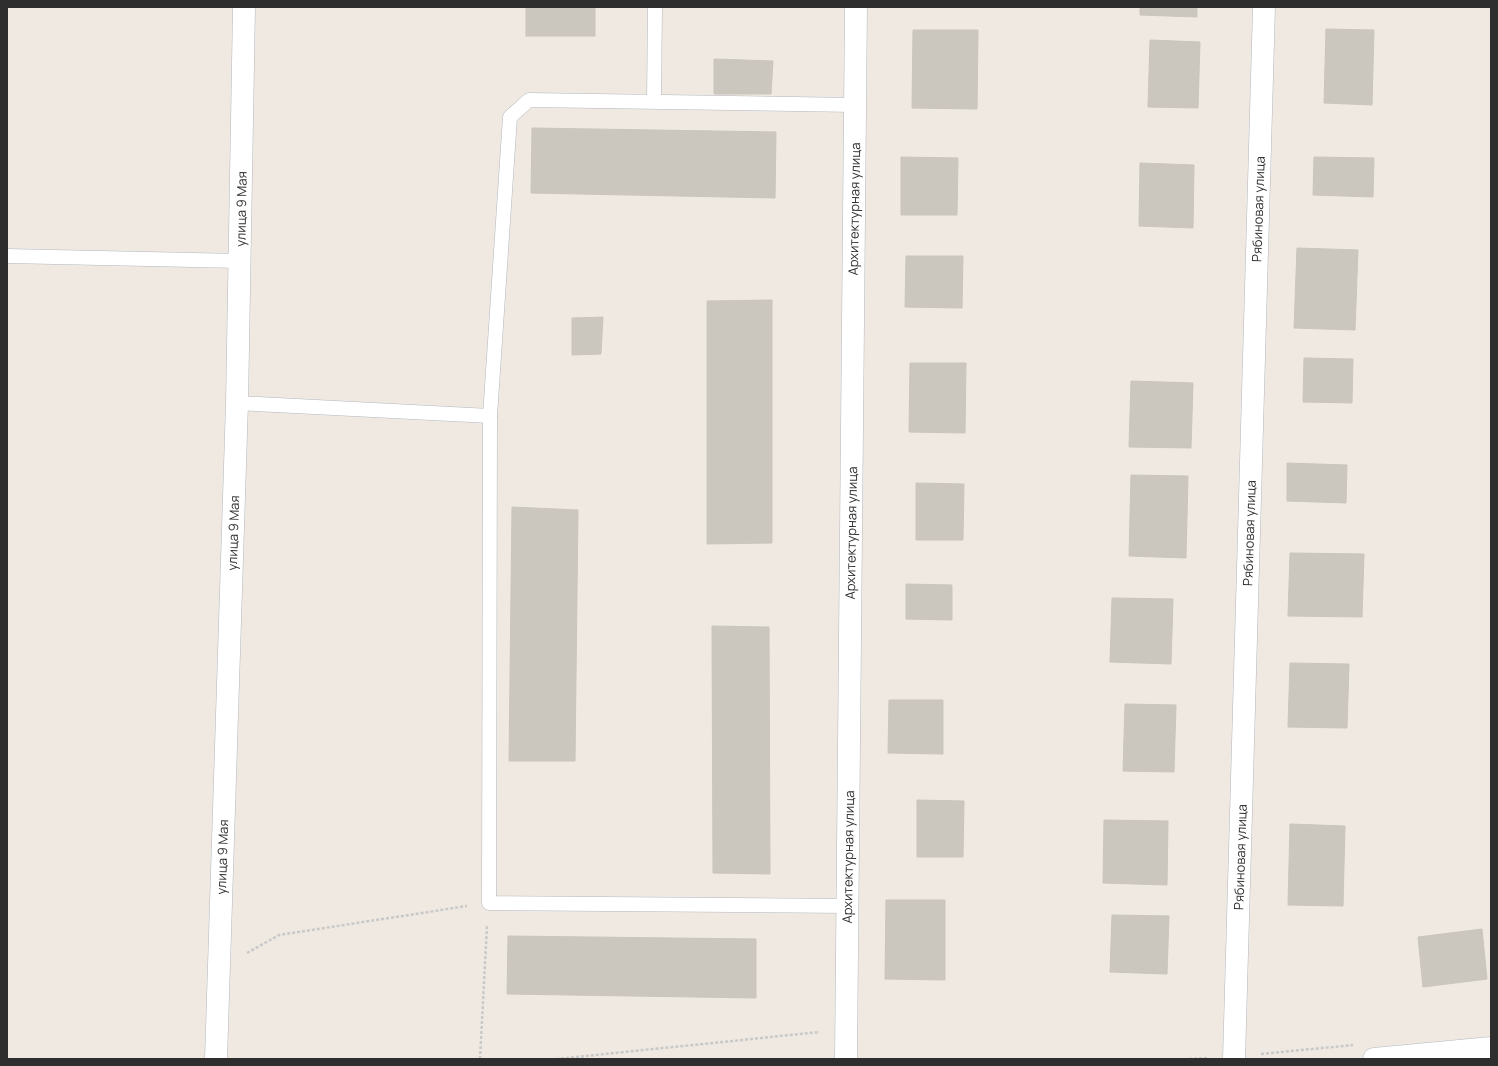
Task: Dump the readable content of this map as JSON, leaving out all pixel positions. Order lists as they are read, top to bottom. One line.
{"streets":{"street":["улица 9 Мая","Архитектурная улица","Рябиновая улица"]}}
